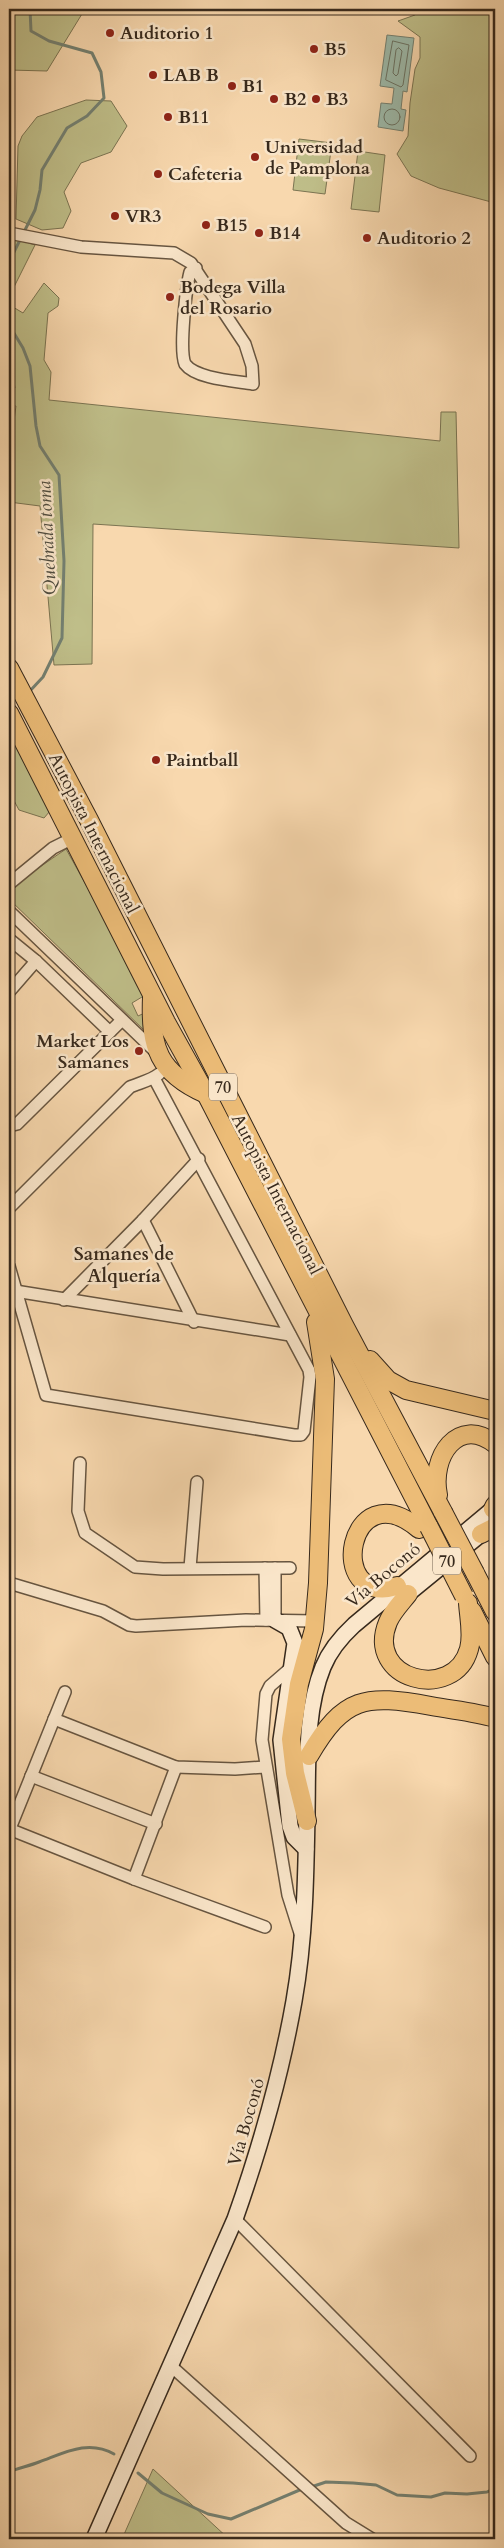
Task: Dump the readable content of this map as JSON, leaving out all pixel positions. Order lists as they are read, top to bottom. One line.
{"streets":{"highway":["Autopista Internacional","70"],"main road":["Vía Boconó"]},"districts":["Samanes de Alquería"],"water":["Quebrada toma"],"places":["Auditorio 1","B5","LAB B","B1","B2","B3","B11","Universidad de Pamplona","Cafeteria","VR3","B15","B14","Auditorio 2","Bodega Villa del Rosario","Paintball","Market Los Samanes"]}
